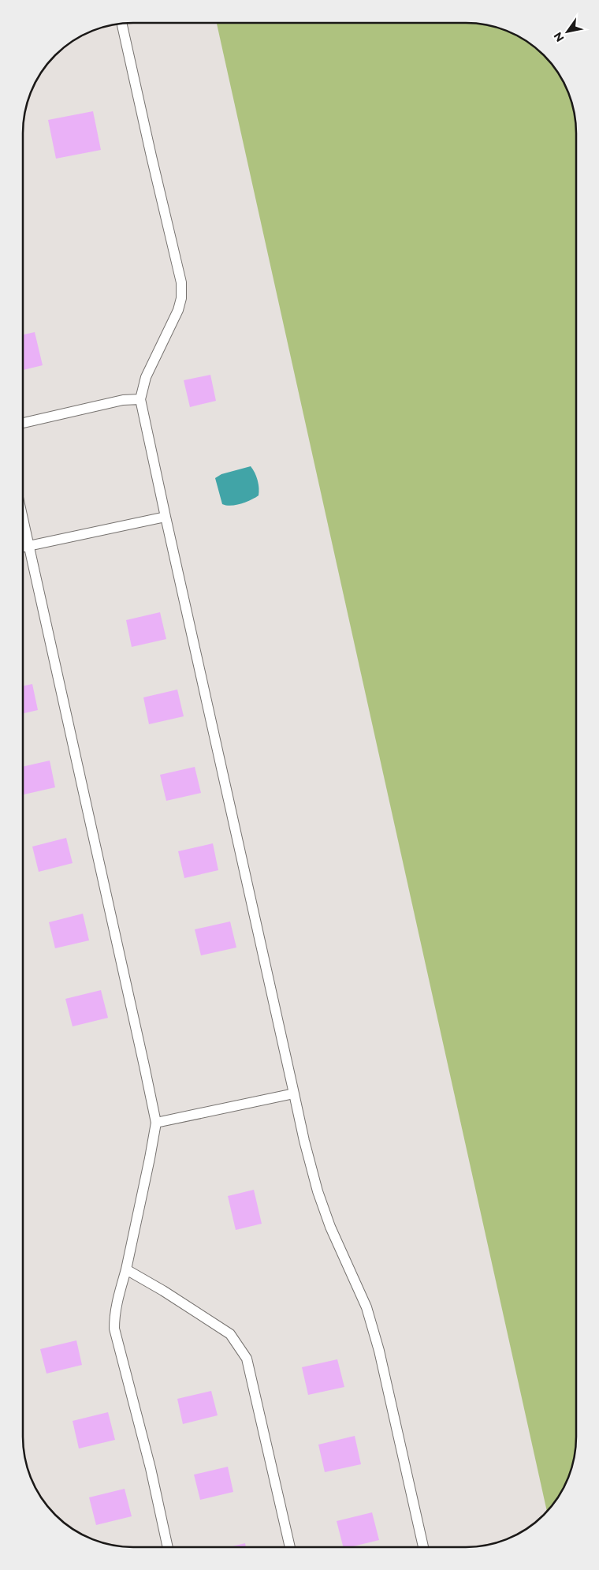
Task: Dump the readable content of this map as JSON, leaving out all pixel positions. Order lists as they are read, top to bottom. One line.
{"north":"bottom left"}
